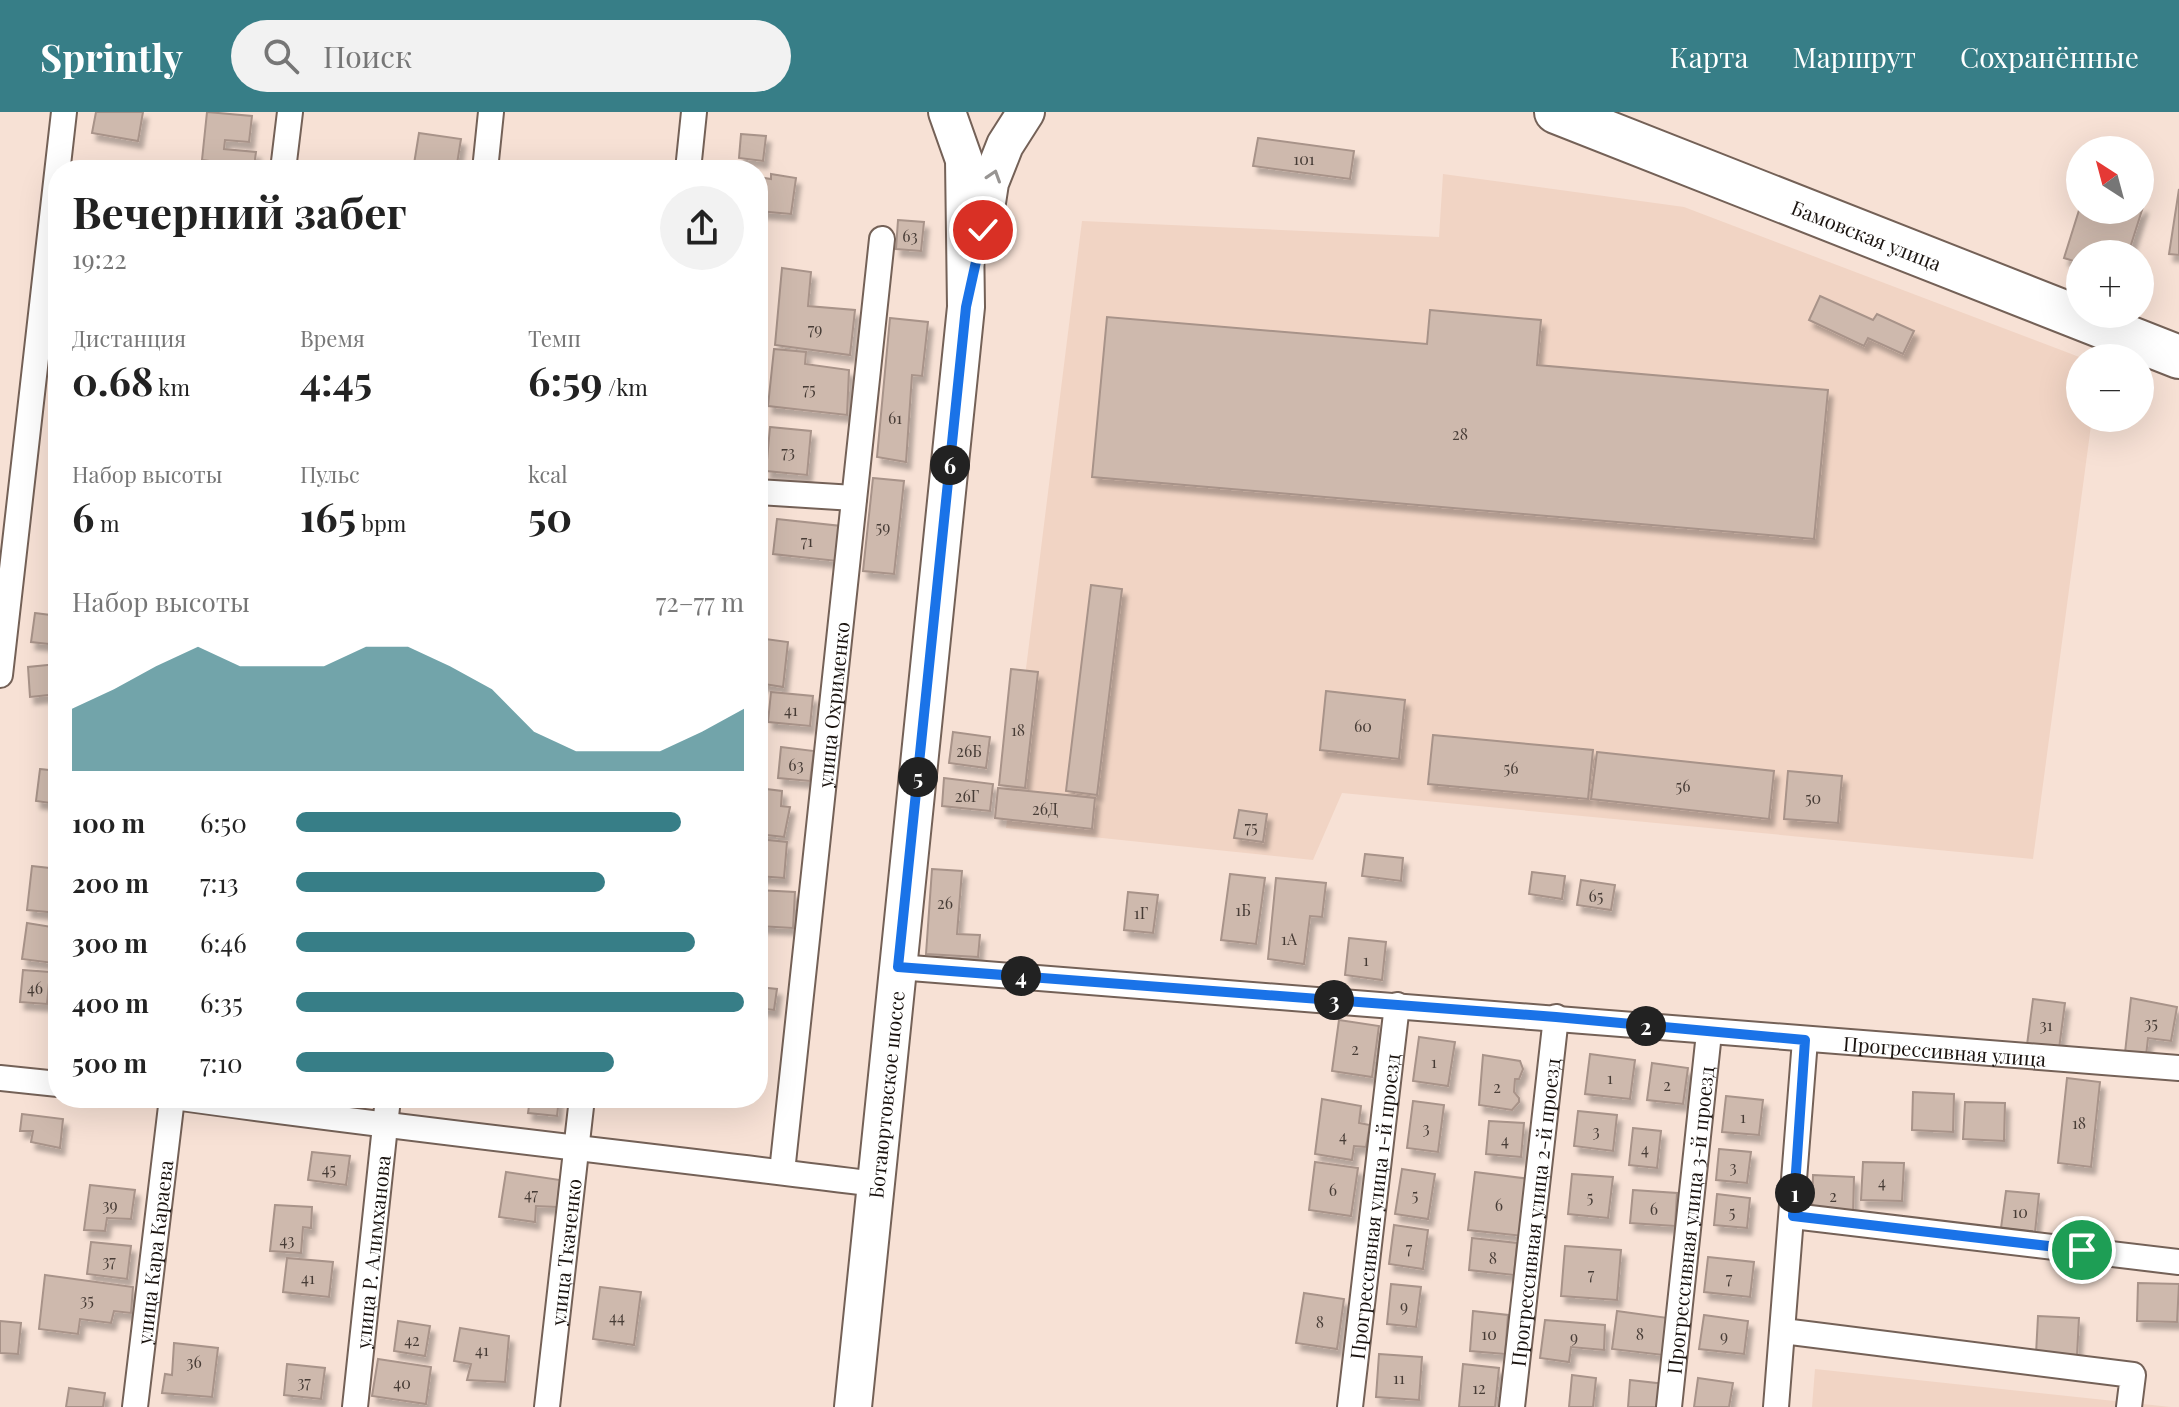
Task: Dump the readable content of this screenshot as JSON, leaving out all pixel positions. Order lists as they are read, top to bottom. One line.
{"streets":{"highway":["Бамовская улица"],"main road":["Ботаюртовское шоссе"],"street":["улица Охрименко","Прогрессивная улица","Прогрессивная улица 1-й проезд","Прогрессивная улица 2-й проезд","Прогрессивная улица 3-й проезд","улица Кара Караева","улица Р. Алимханова","улица Ткаченко"]},"crossings":[["Прогрессивная улица","Ботаюртовское шоссе"],["Прогрессивная улица","Прогрессивная улица 1-й проезд"],["Прогрессивная улица","Прогрессивная улица 2-й проезд"],["Прогрессивная улица","Прогрессивная улица 3-й проезд"]],"house_numbers":["101","63","79","75","61","28","73","59","71","41","60","18","26Б","63","56","56","26Г","50","26Д","75","65","26","1Б","1Г","1А","1","46","35","31","2","1","1","2","2","1","18","3","3","4","4","4","3","45","4","6","47","5","2","5","39","6","6","5","10","43","7","8","37","7","41","7","35","9","44","8","10","8","9","9","42","41","36","11","37","40","12"],"north":"top left","page":{"header":"Sprintly","search":"Поиск","nav":["Карта","Маршрут","Сохранённые"],"map_buttons":["+","−"],"heading":["Вечерний забег","19:22"],"stats":[["Дистанция","0.68 km"],["Время","4:45"],["Темп","6:59 /km"],["Набор высоты","6 m"],["Пульс","165 bpm"],["kcal","50"]],"pins":["6","5","4","3","2","1"],"chart":["Набор высоты","72–77 m"],"list":[{"name":"100 m","note":"6:50"},{"name":"200 m","note":"7:13"},{"name":"300 m","note":"6:46"},{"name":"400 m","note":"6:35"},{"name":"500 m","note":"7:10"}]}}
